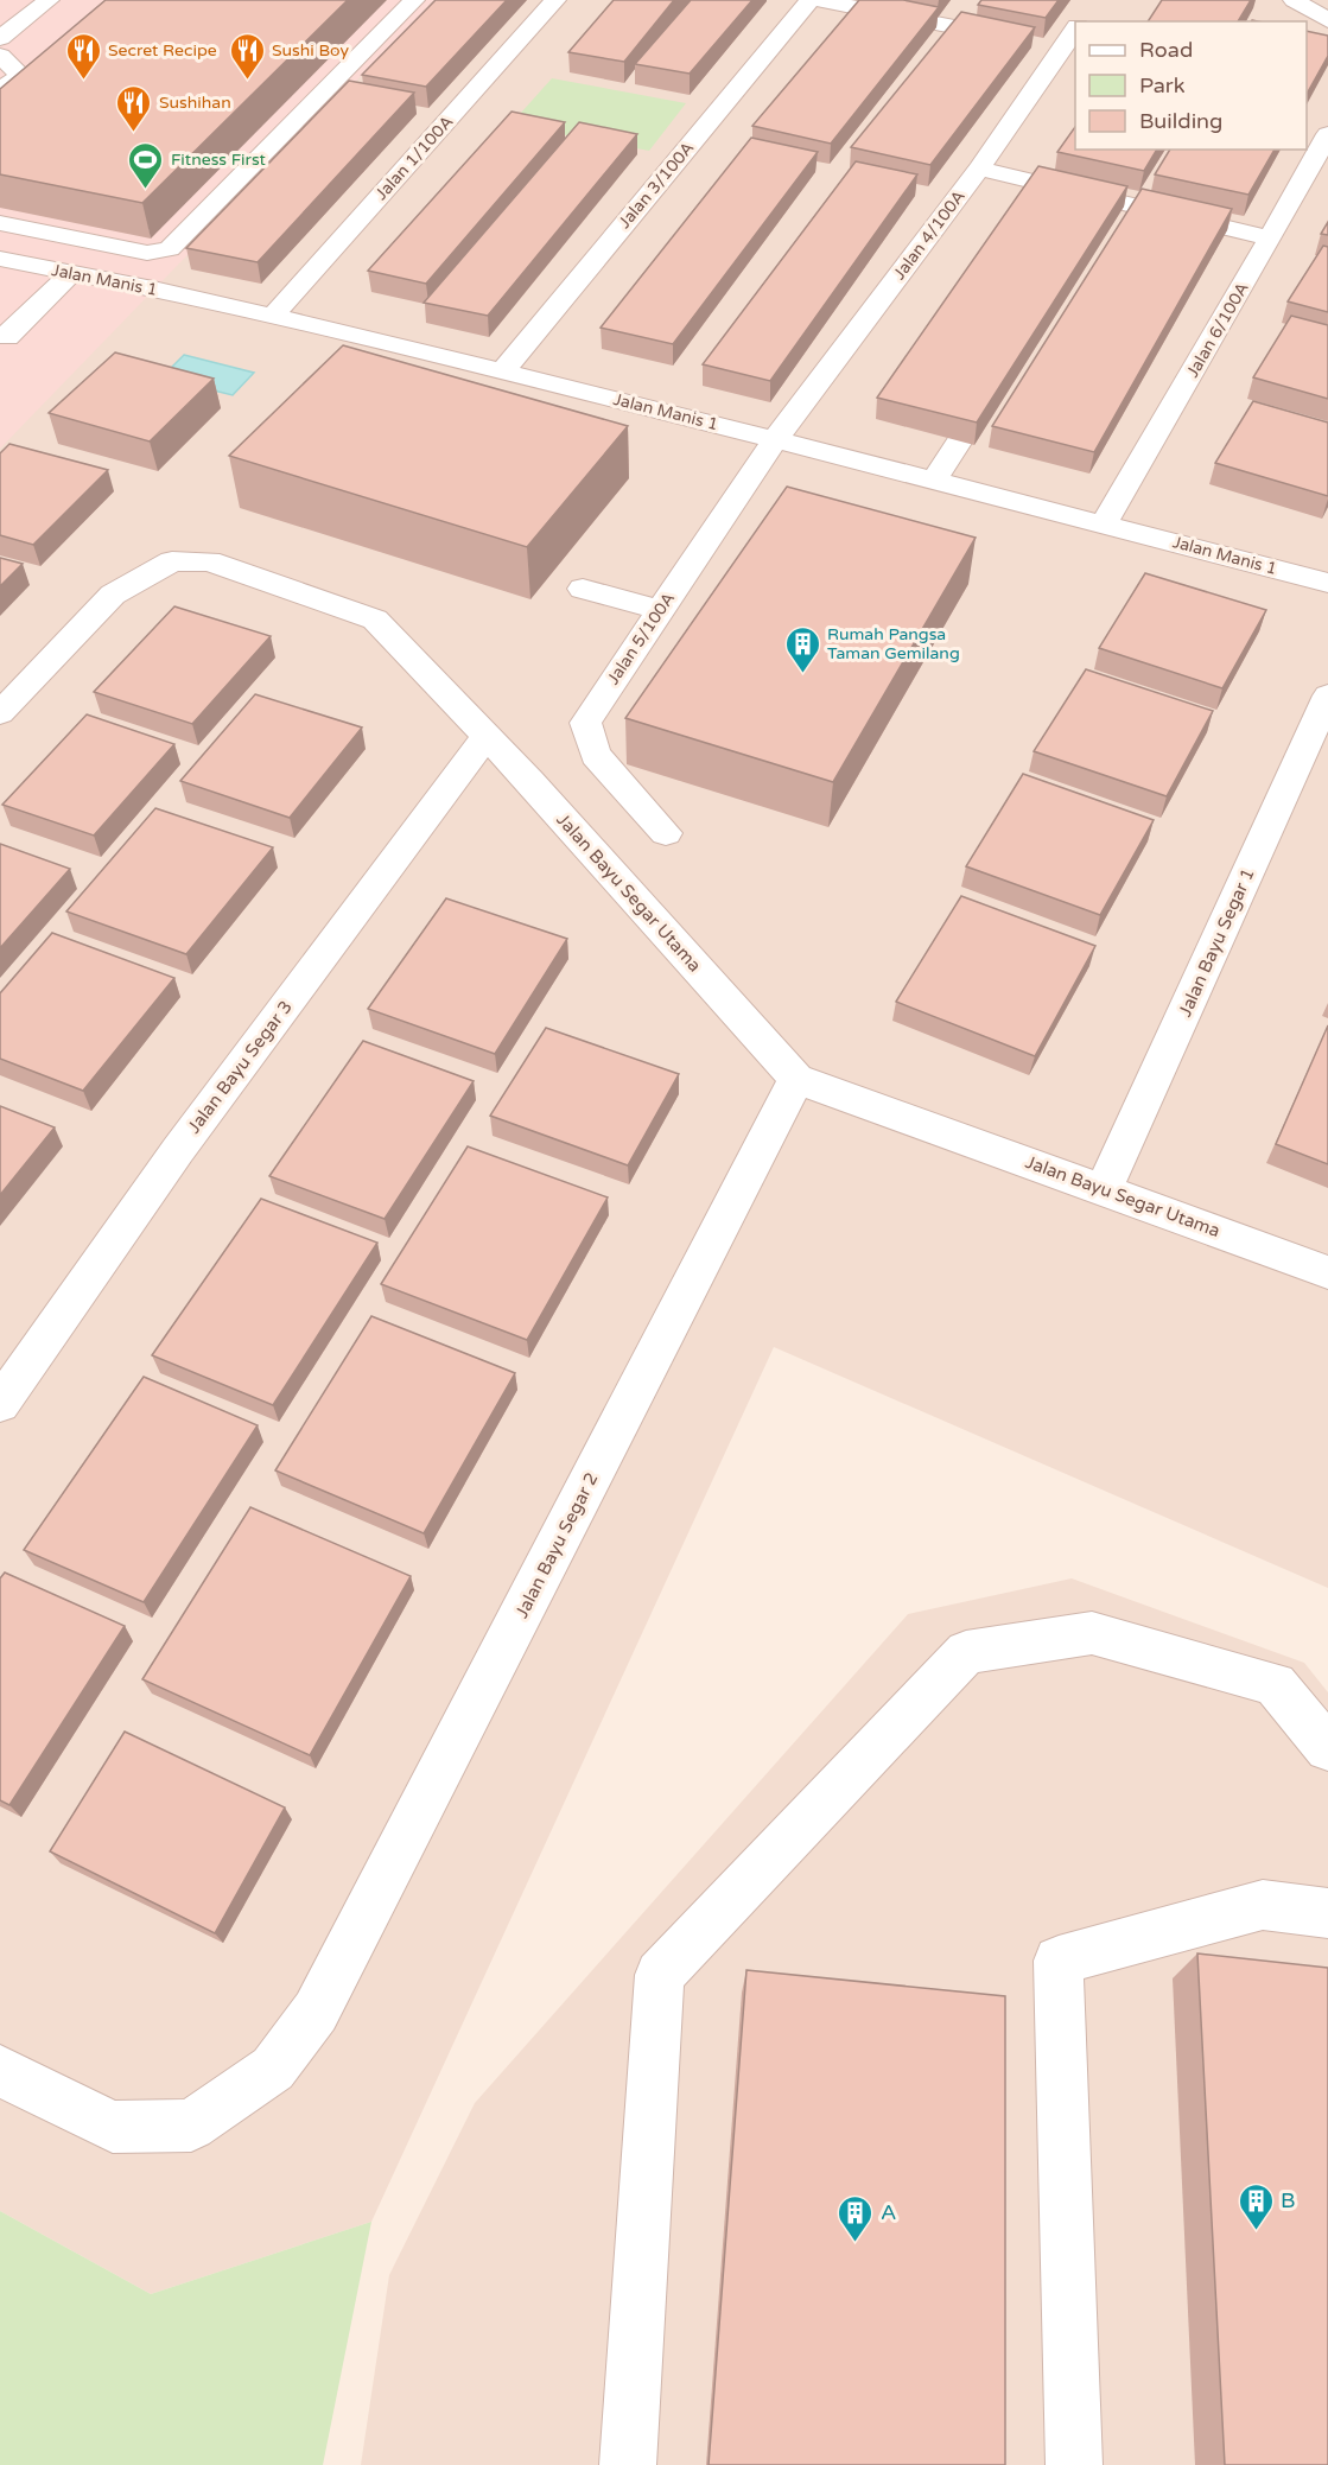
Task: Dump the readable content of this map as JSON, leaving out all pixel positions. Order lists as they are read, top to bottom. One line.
{"streets":{"street":["Jalan 1/100A","Jalan 3/100A","Jalan 4/100A","Jalan Manis 1","Jalan 6/100A","Jalan 5/100A","Jalan Bayu Segar Utama","Jalan Bayu Segar 1","Jalan Bayu Segar 3","Jalan Bayu Segar 2"]},"crossings":[["Jalan 1/100A","Jalan Manis 1"],["Jalan 3/100A","Jalan Manis 1"],["Jalan 4/100A","Jalan Manis 1"],["Jalan 4/100A","Jalan 5/100A"],["Jalan Manis 1","Jalan 6/100A"],["Jalan Manis 1","Jalan 5/100A"],["Jalan Bayu Segar Utama","Jalan Bayu Segar 1"],["Jalan Bayu Segar Utama","Jalan Bayu Segar 3"],["Jalan Bayu Segar Utama","Jalan Bayu Segar 2"]],"places":{"restaurant":["Secret Recipe","Sushi Boy","Sushihan"],"sports":["Fitness First"],"building":["Rumah Pangsa Taman Gemilang","B","A"]},"legend":["Road","Park","Building"]}
